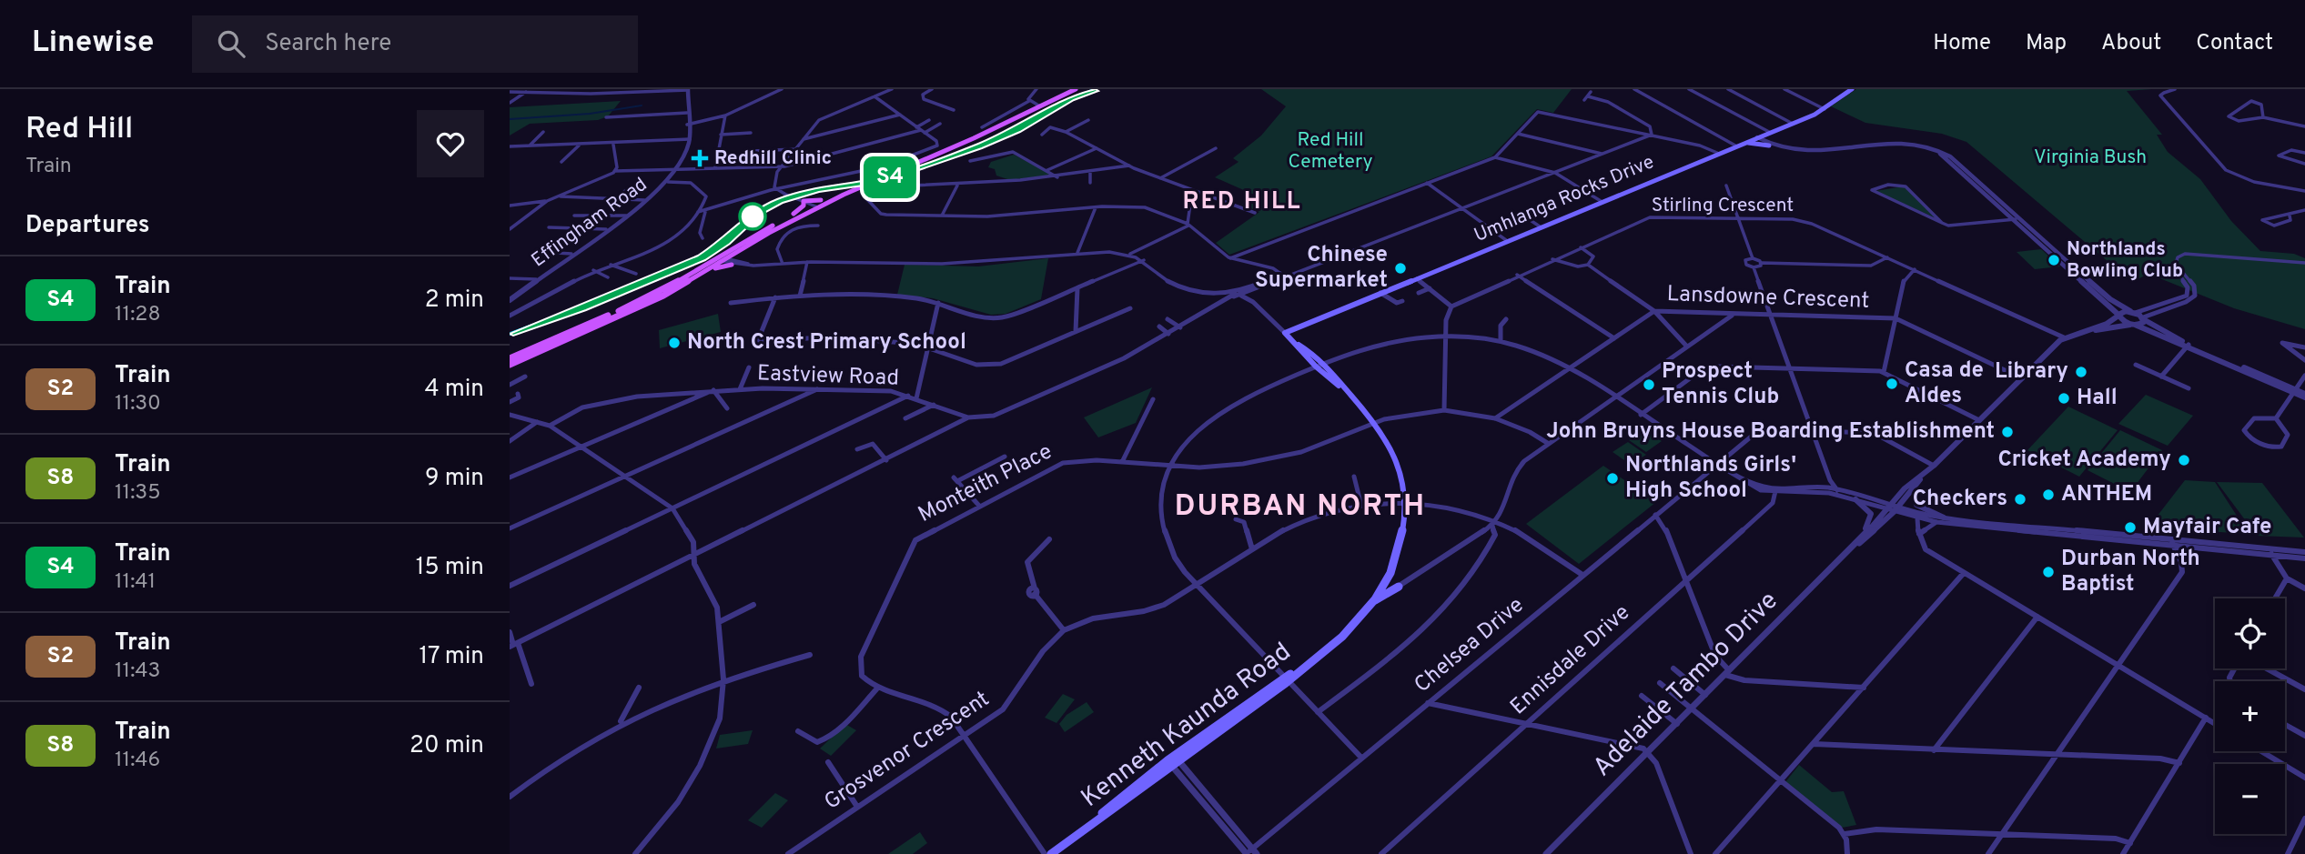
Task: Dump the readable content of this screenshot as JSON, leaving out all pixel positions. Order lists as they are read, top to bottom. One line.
{"streets":{"main road":["Umhlanga Rocks Drive","Kenneth Kaunda Road"],"street":["Stirling Crescent","Effingham Road","Lansdowne Crescent","Eastview Road","Monteith Place","Chelsea Drive","Ennisdale Drive","Adelaide Tambo Drive","Grosvenor Crescent"]},"crossings":[["Umhlanga Rocks Drive","Kenneth Kaunda Road"],["Stirling Crescent","Adelaide Tambo Drive"],["Lansdowne Crescent","Monteith Place"],["Lansdowne Crescent","Adelaide Tambo Drive"],["Eastview Road","Kenneth Kaunda Road"],["Monteith Place","Kenneth Kaunda Road"],["Chelsea Drive","Adelaide Tambo Drive"],["Chelsea Drive","Grosvenor Crescent"],["Kenneth Kaunda Road","Grosvenor Crescent"]],"districts":["RED HILL","DURBAN NORTH"],"parks":["Red Hill Cemetery","Virginia Bush"],"places":{"health":["Redhill Clinic"],"other":["Northlands Bowling Club","Chinese Supermarket","North Crest Primary School","Library","Casa de Aldes","Prospect Tennis Club","Hall","John Bruyns House Boarding Establishment","Cricket Academy","Northlands Girls' High School","ANTHEM","Checkers","Mayfair Cafe","Durban North Baptist"]},"page":{"header":"Linewise","search":"Search here","nav":["Home","Map","About","Contact"],"heading":[["Red Hill","Train"],"Departures"],"on_map":"S4","list":[{"mark":"S4","name":"Train","note":"11:28","value":"2 min"},{"mark":"S2","name":"Train","note":"11:30","value":"4 min"},{"mark":"S8","name":"Train","note":"11:35","value":"9 min"},{"mark":"S4","name":"Train","note":"11:41","value":"15 min"},{"mark":"S2","name":"Train","note":"11:43","value":"17 min"},{"mark":"S8","name":"Train","note":"11:46","value":"20 min"}],"map_buttons":["+","−"]}}
